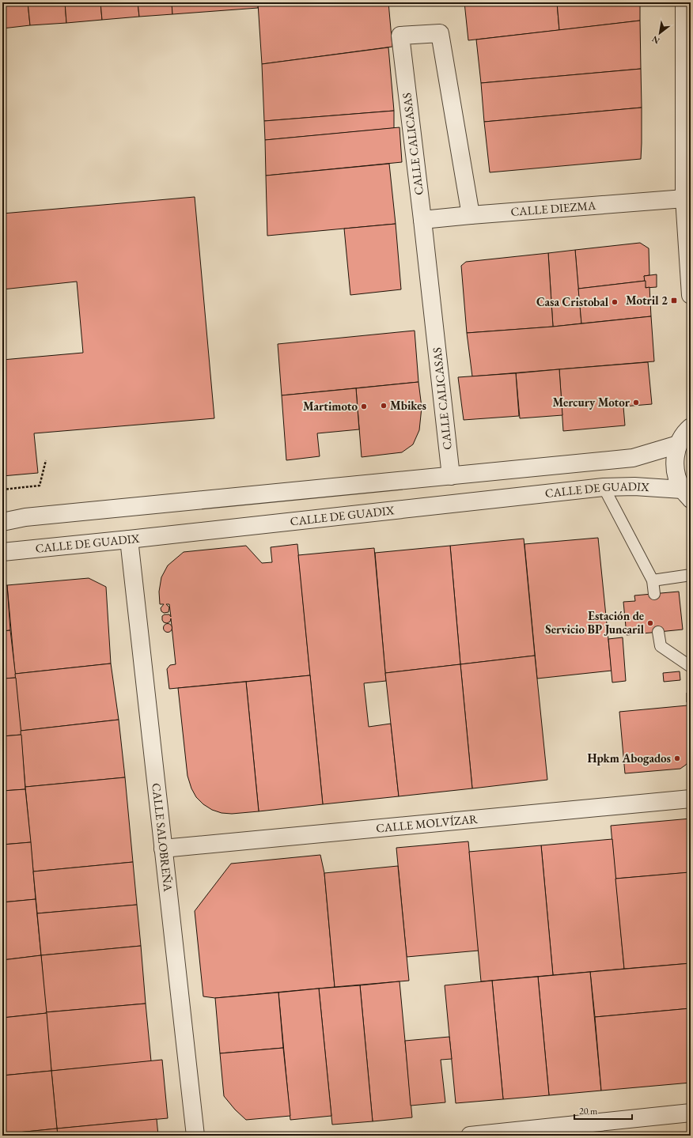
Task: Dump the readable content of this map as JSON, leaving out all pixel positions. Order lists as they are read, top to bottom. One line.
{"streets":{"street":["CALLE CALICASAS","CALLE DIEZMA","CALLE DE GUADIX","CALLE MOLVÍZAR","CALLE SALOBREÑA"]},"crossings":[["CALLE CALICASAS","CALLE DIEZMA"],["CALLE DE GUADIX","CALLE SALOBREÑA"],["CALLE MOLVÍZAR","CALLE SALOBREÑA"]],"places":{"transit":["Motril 2"],"other":["Casa Cristobal","Mercury Motor","Mbikes","Martimoto","Estación de Servicio BP Juncaril","Hpkm Abogados"]},"scale_bar":"20 m","north":"bottom left"}
